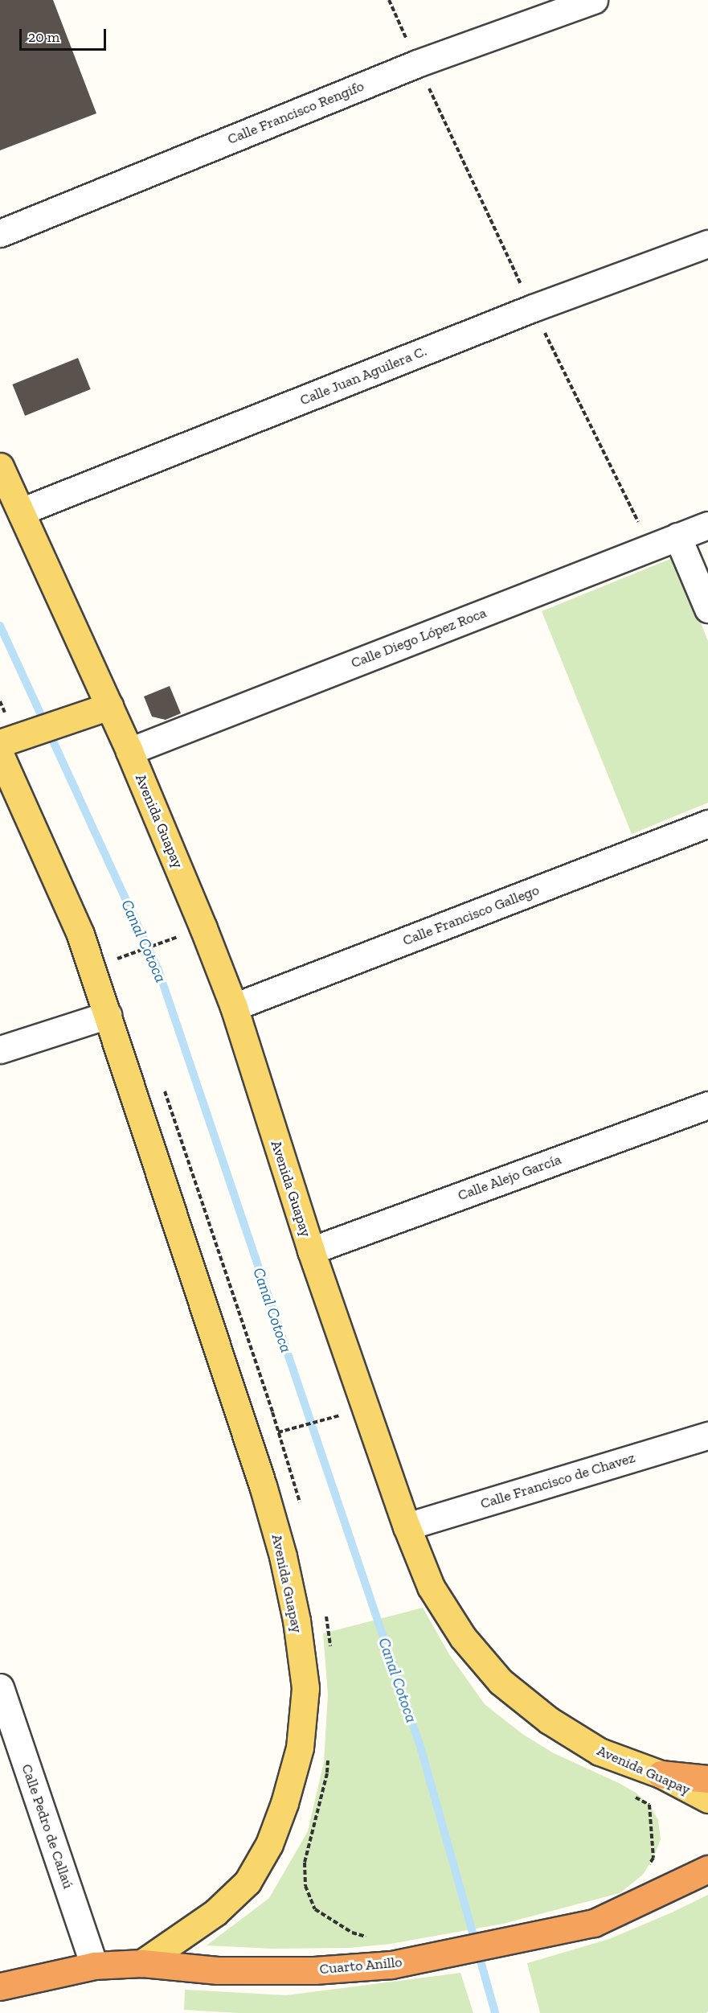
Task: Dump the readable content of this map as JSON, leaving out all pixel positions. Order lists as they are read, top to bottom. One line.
{"streets":{"highway":["Cuarto Anillo"],"main road":["Avenida Guapay"],"street":["Calle Francisco Rengifo","Calle Juan Aguilera C.","Calle Diego López Roca","Calle Francisco Gallego","Calle Alejo García","Calle Francisco de Chavez","Calle Pedro de Callaú"]},"crossings":[["Calle Juan Aguilera C.","Avenida Guapay"],["Calle Diego López Roca","Avenida Guapay"],["Avenida Guapay","Calle Francisco Gallego"],["Avenida Guapay","Calle Alejo García"],["Avenida Guapay","Calle Francisco de Chavez"],["Avenida Guapay","Cuarto Anillo"],["Calle Pedro de Callaú","Cuarto Anillo"]],"water":["Canal Cotoca"],"scale_bar":"20 m"}
